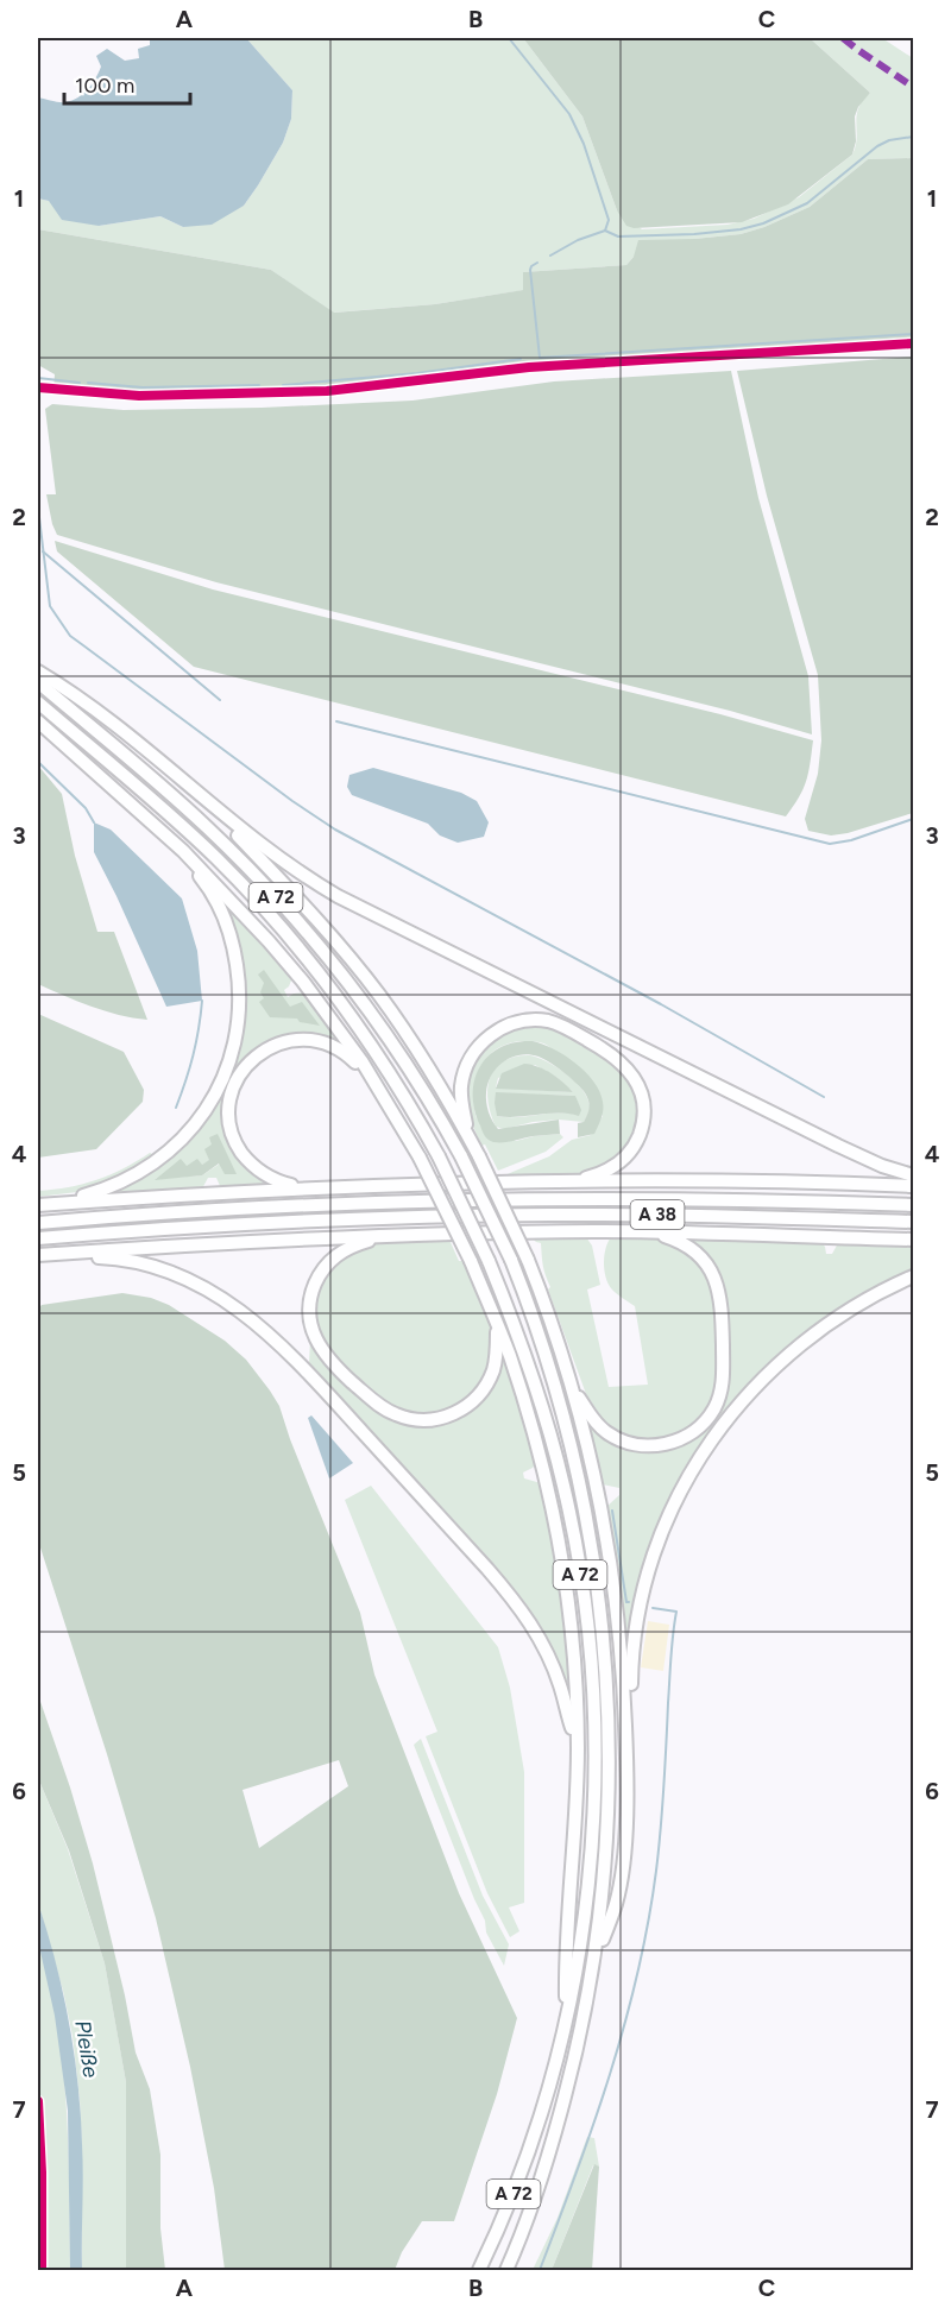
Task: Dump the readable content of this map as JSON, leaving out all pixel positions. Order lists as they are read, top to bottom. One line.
{"streets":{"highway":["A 72","A 38"]},"water":["Pleiße"],"scale_bar":"100 m","grid":{"columns":["A","B","C"],"rows":["1","2","3","4","5","6","7"]}}
